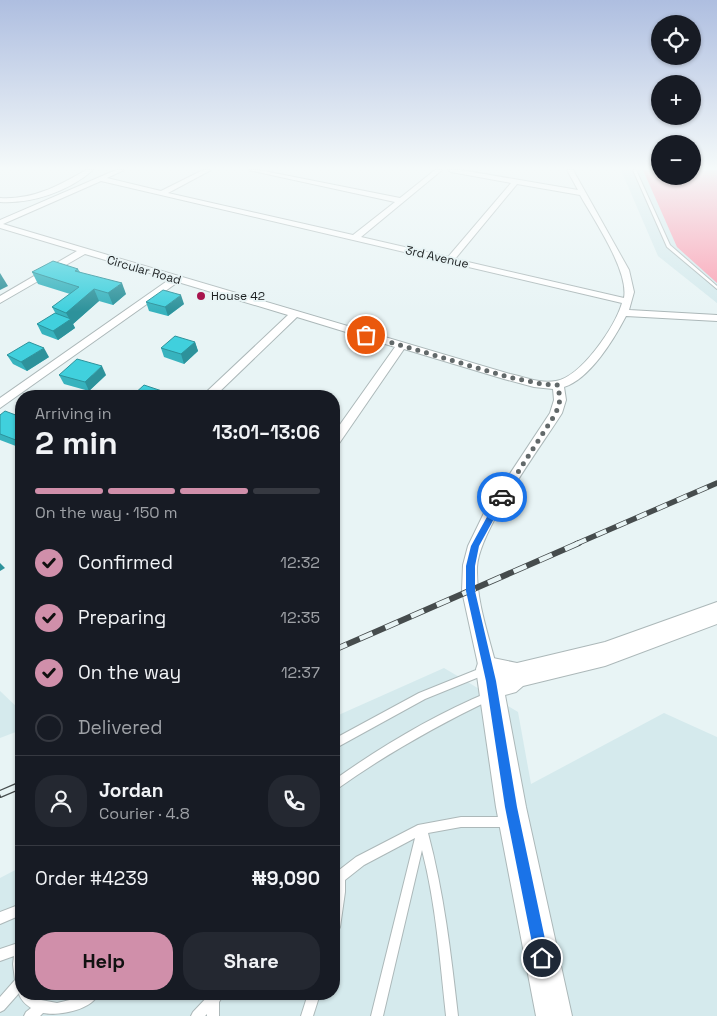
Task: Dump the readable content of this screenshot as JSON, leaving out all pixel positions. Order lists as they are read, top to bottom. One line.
{"streets":{"street":["3rd Avenue","Circular Road"]},"places":["House 42"],"page":{"map_buttons":["+","−"],"heading":["2 min","Arriving in","13:01–13:06"],"panel":["Jordan","Courier · 4.8","Order #4239","₦9,090"],"bar":"On the way · 150 m","list":[["Confirmed","12:32"],["Preparing","12:35"],["On the way","12:37"],"Delivered"],"buttons":["Help","Share"]}}
